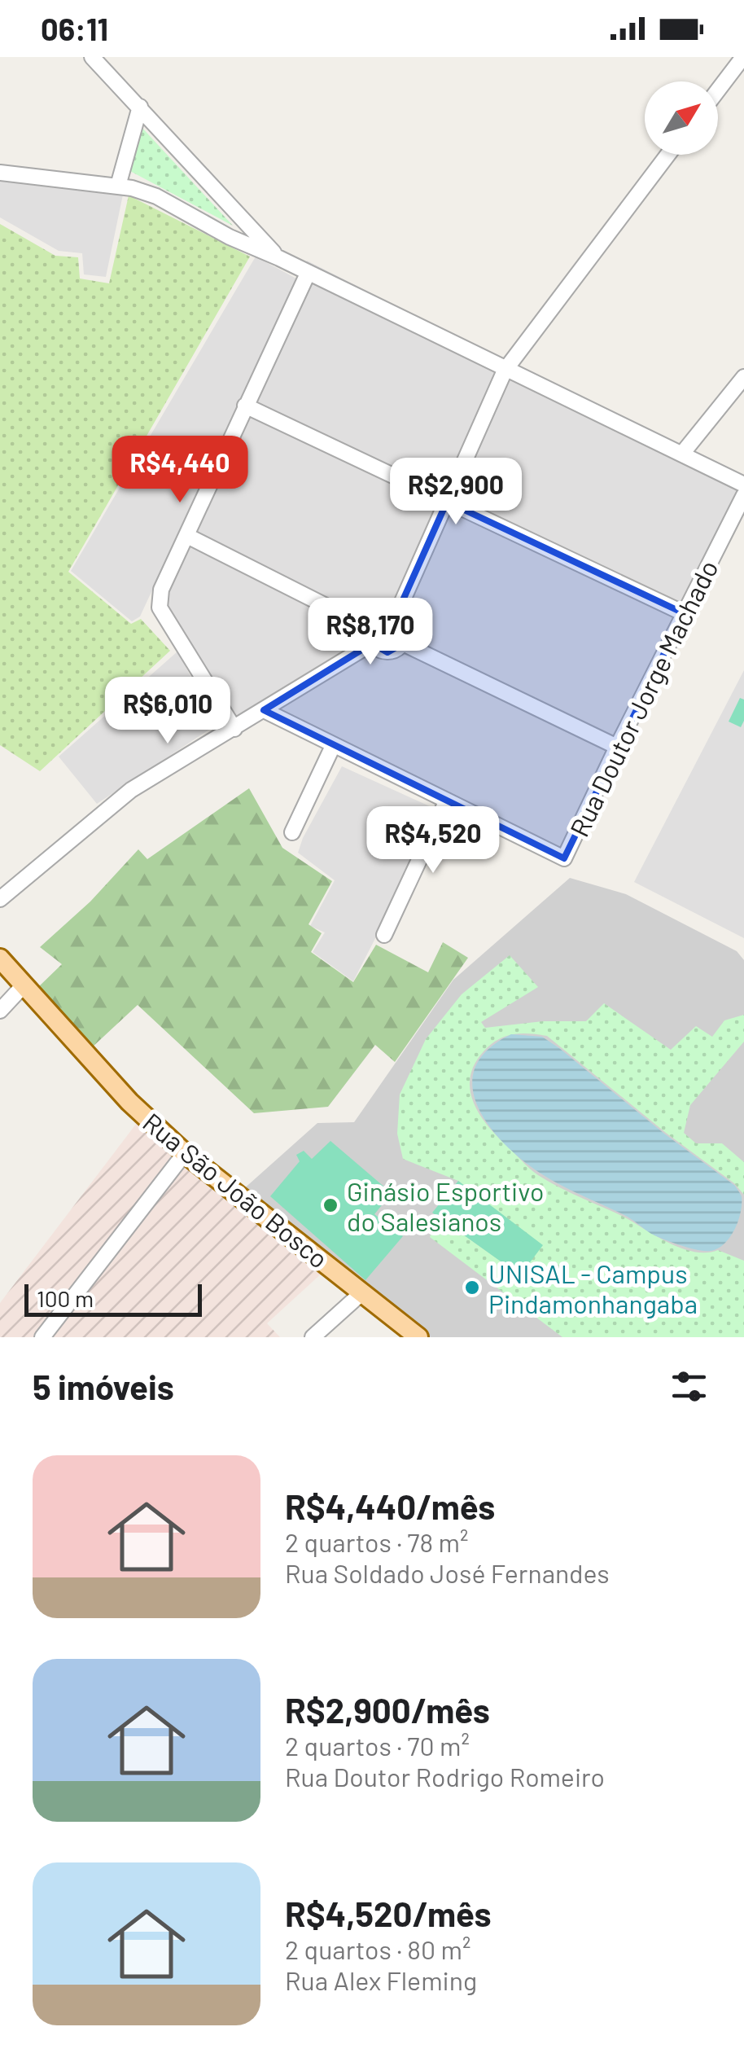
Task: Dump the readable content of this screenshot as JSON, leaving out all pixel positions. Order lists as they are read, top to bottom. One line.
{"streets":{"main road":["Rua São João Bosco"],"street":["Rua Doutor Jorge Machado"]},"places":["Ginásio Esportivo do Salesianos","UNISAL - Campus Pindamonhangaba"],"scale_bar":"100 m","north":"top right","page":{"status":"06:11","price":["R$4,440","R$2,900","R$8,170","R$6,010","R$4,520"],"scale":"100 m","heading":"5 imóveis","list":[{"name":"R$4,440/mês","note":"2 quartos · 78 m² · Rua Soldado José Fernandes"},{"name":"R$2,900/mês","note":"2 quartos · 70 m² · Rua Doutor Rodrigo Romeiro"},{"name":"R$4,520/mês","note":"2 quartos · 80 m² · Rua Alex Fleming"}]}}
